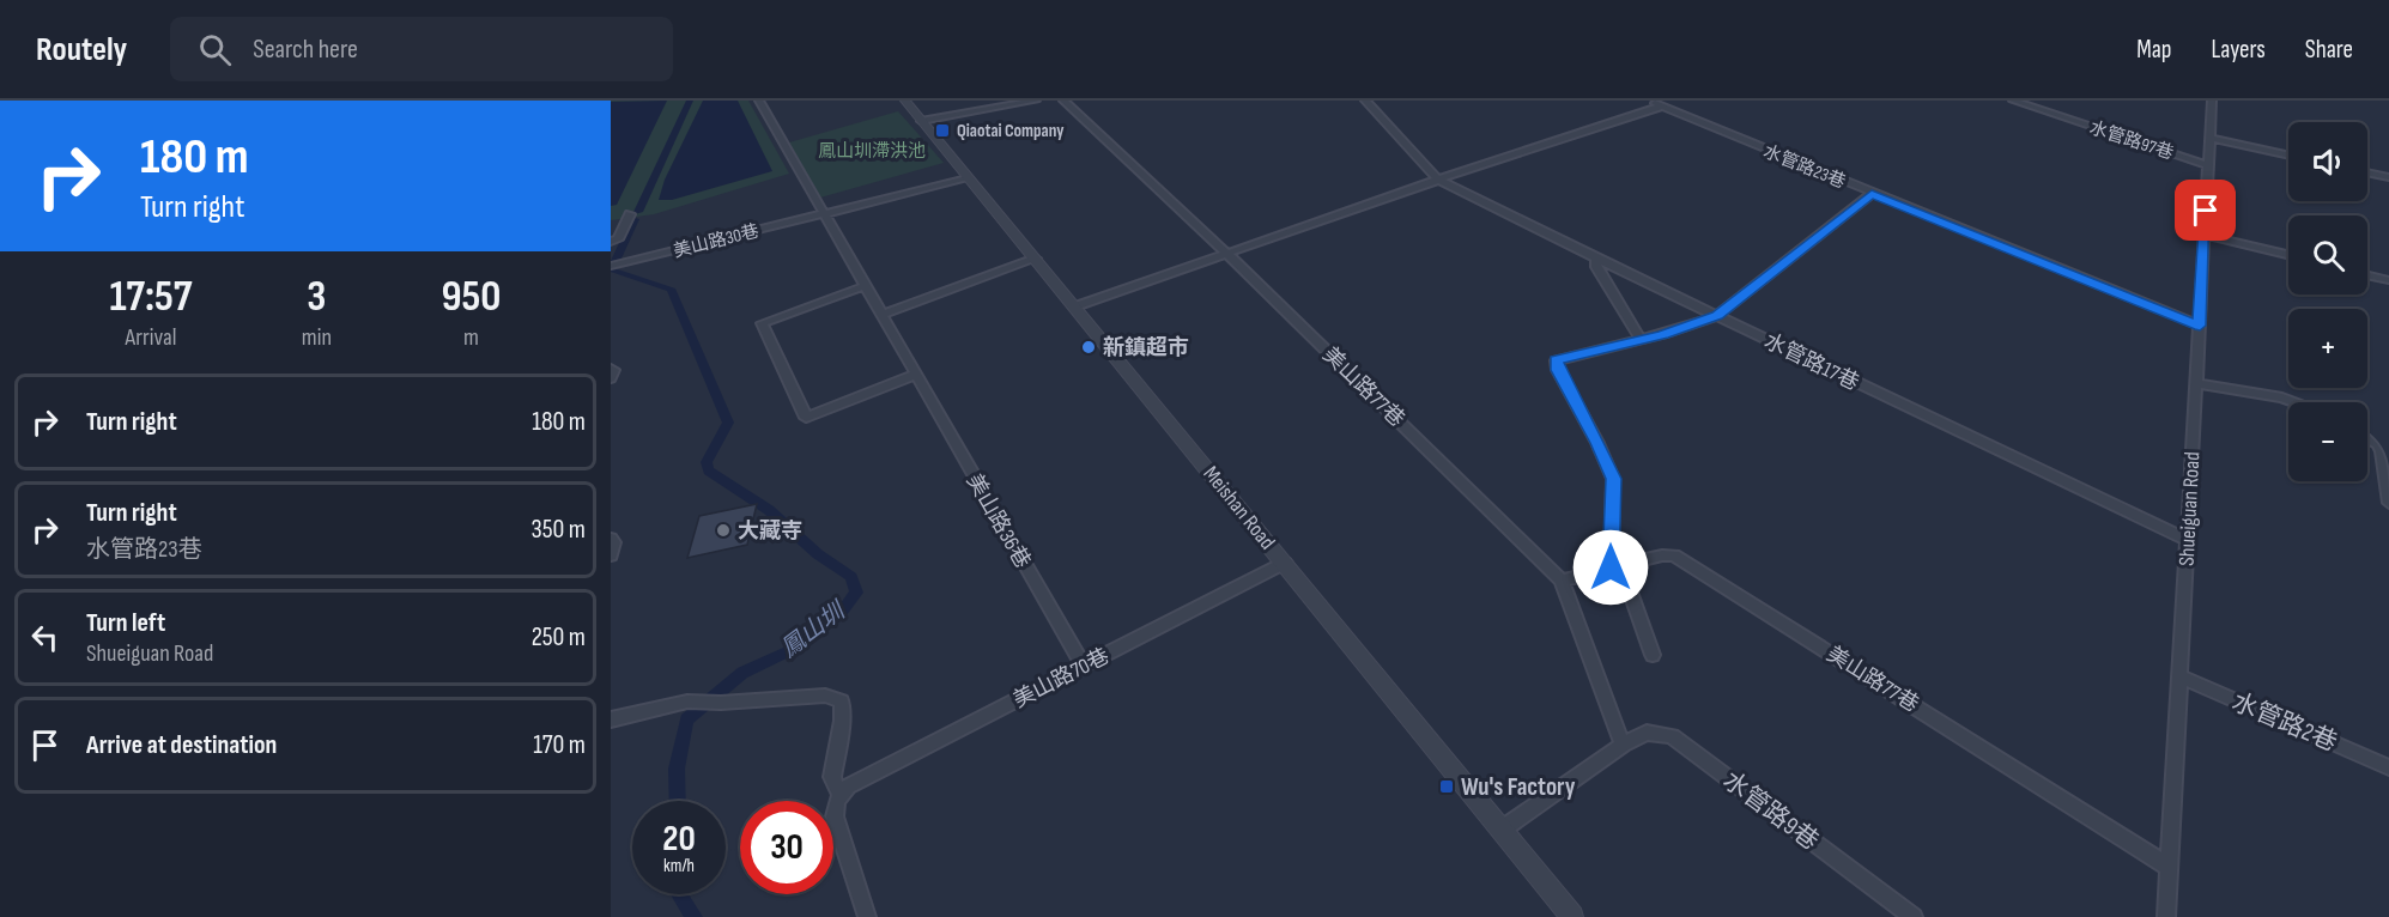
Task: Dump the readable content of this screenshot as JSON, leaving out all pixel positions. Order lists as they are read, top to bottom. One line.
{"streets":{"street":["水管路97巷","水管路23巷","美山路30巷","水管路17巷","美山路77巷","Meishan Road","Shueiguan Road","美山路36巷","美山路70巷","水管路2巷","水管路9巷"]},"crossings":[["水管路97巷","Shueiguan Road"],["水管路23巷","Shueiguan Road"],["美山路30巷","Meishan Road"],["水管路17巷","Shueiguan Road"],["美山路77巷","Shueiguan Road"],["美山路77巷","水管路9巷"],["Meishan Road","美山路70巷"],["Shueiguan Road","水管路2巷"],["美山路36巷","美山路70巷"]],"water":["鳳山圳"],"parks":["鳳山圳滯洪池"],"places":{"transit":["Qiaotai Company","Wu's Factory"],"other":["新鎮超市","大藏寺"]},"page":{"header":"Routely","search":"Search here","nav":["Map","Layers","Share"],"turn":["180 m","Turn right"],"map_buttons":["+","−"],"eta":["17:57","Arrival","3","min","950","m"],"list":[{"name":"Turn right","value":"180 m"},{"name":"Turn right","note":"水管路23巷","value":"350 m"},{"name":"Turn left","note":"Shueiguan Road","value":"250 m"},{"name":"Arrive at destination","value":"170 m"}],"speed":"20 km/h","limit":"30"}}
